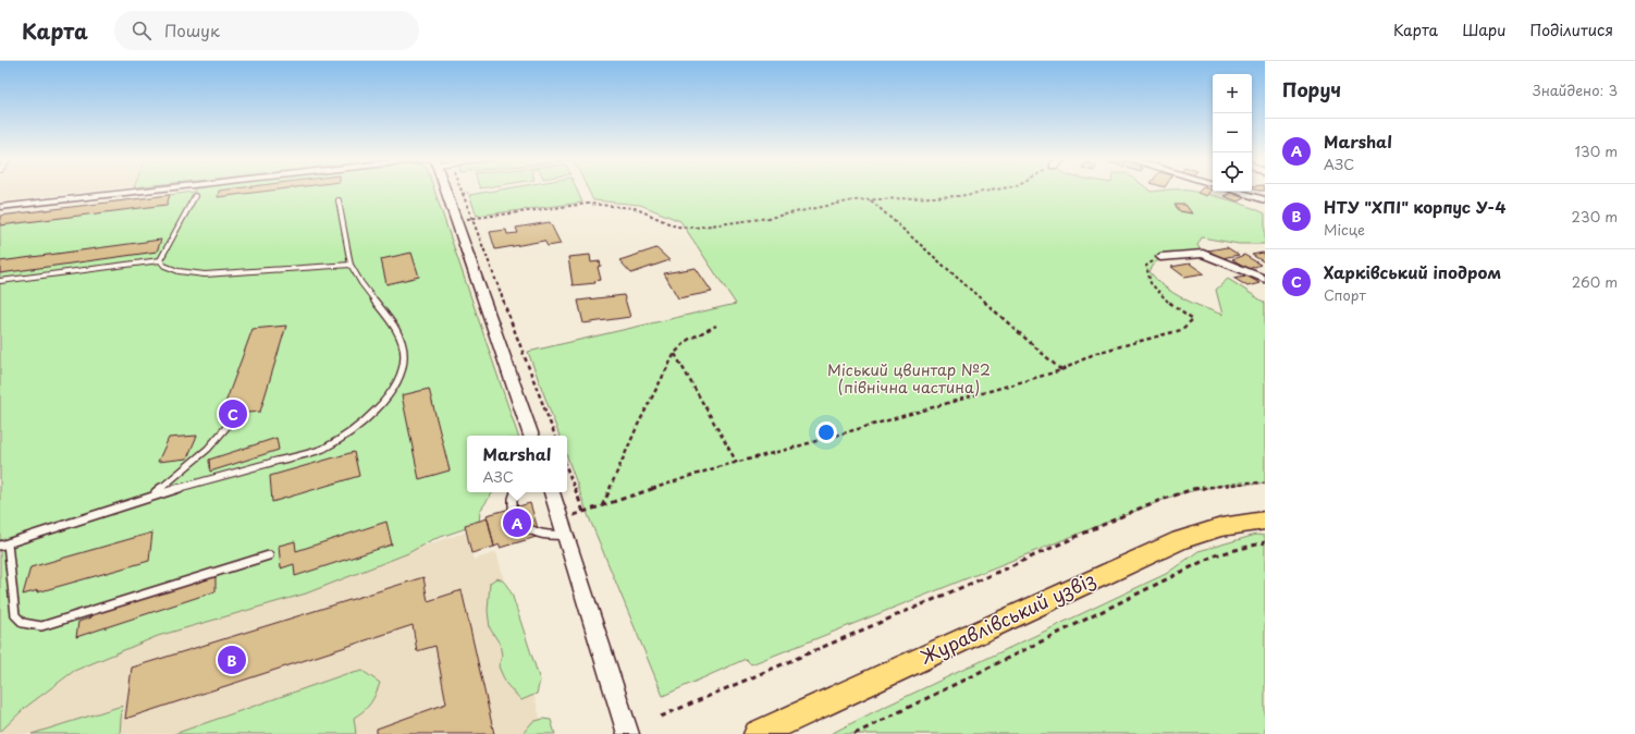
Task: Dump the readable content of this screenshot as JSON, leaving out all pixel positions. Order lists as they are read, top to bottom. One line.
{"streets":{"main road":["Журавлівський узвіз"]},"parks":["Міський цвинтар №2 (північна частина)"],"page":{"header":"Карта","search":"Пошук","nav":["Карта","Шари","Поділитися"],"heading":["Поруч","Знайдено: 3"],"map_buttons":["+","−"],"list":[{"mark":"A","name":"Marshal","note":"АЗС","value":"130 m"},{"mark":"B","name":"НТУ \"ХПІ\" корпус У-4","note":"Місце","value":"230 m"},{"mark":"C","name":"Харківський іподром","note":"Спорт","value":"260 m"}],"pins":["C","A","B"],"popup":["Marshal","АЗС"]}}
